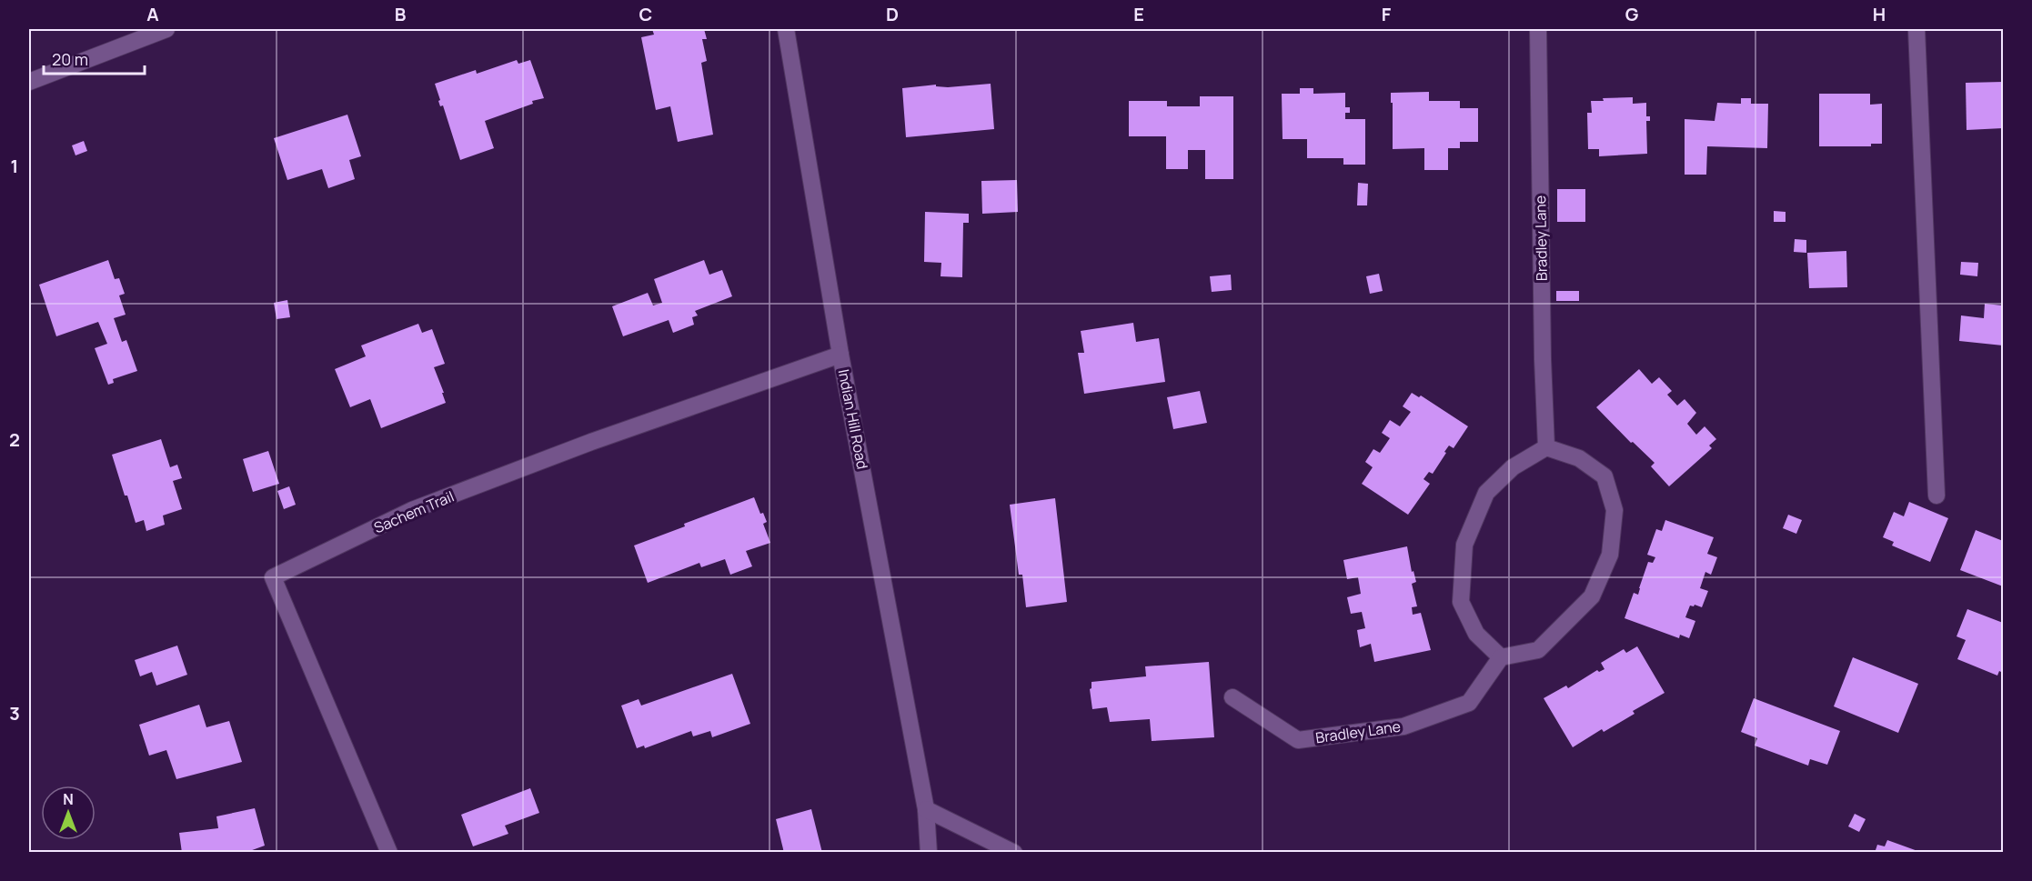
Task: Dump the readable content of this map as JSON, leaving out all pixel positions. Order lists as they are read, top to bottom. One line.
{"streets":{"street":["Bradley Lane","Indian Hill Road","Sachem Trail"]},"crossings":[["Indian Hill Road","Sachem Trail"]],"scale_bar":"20 m","north":"top","grid":{"columns":["A","B","C","D","E","F","G","H"],"rows":["1","2","3"]}}
